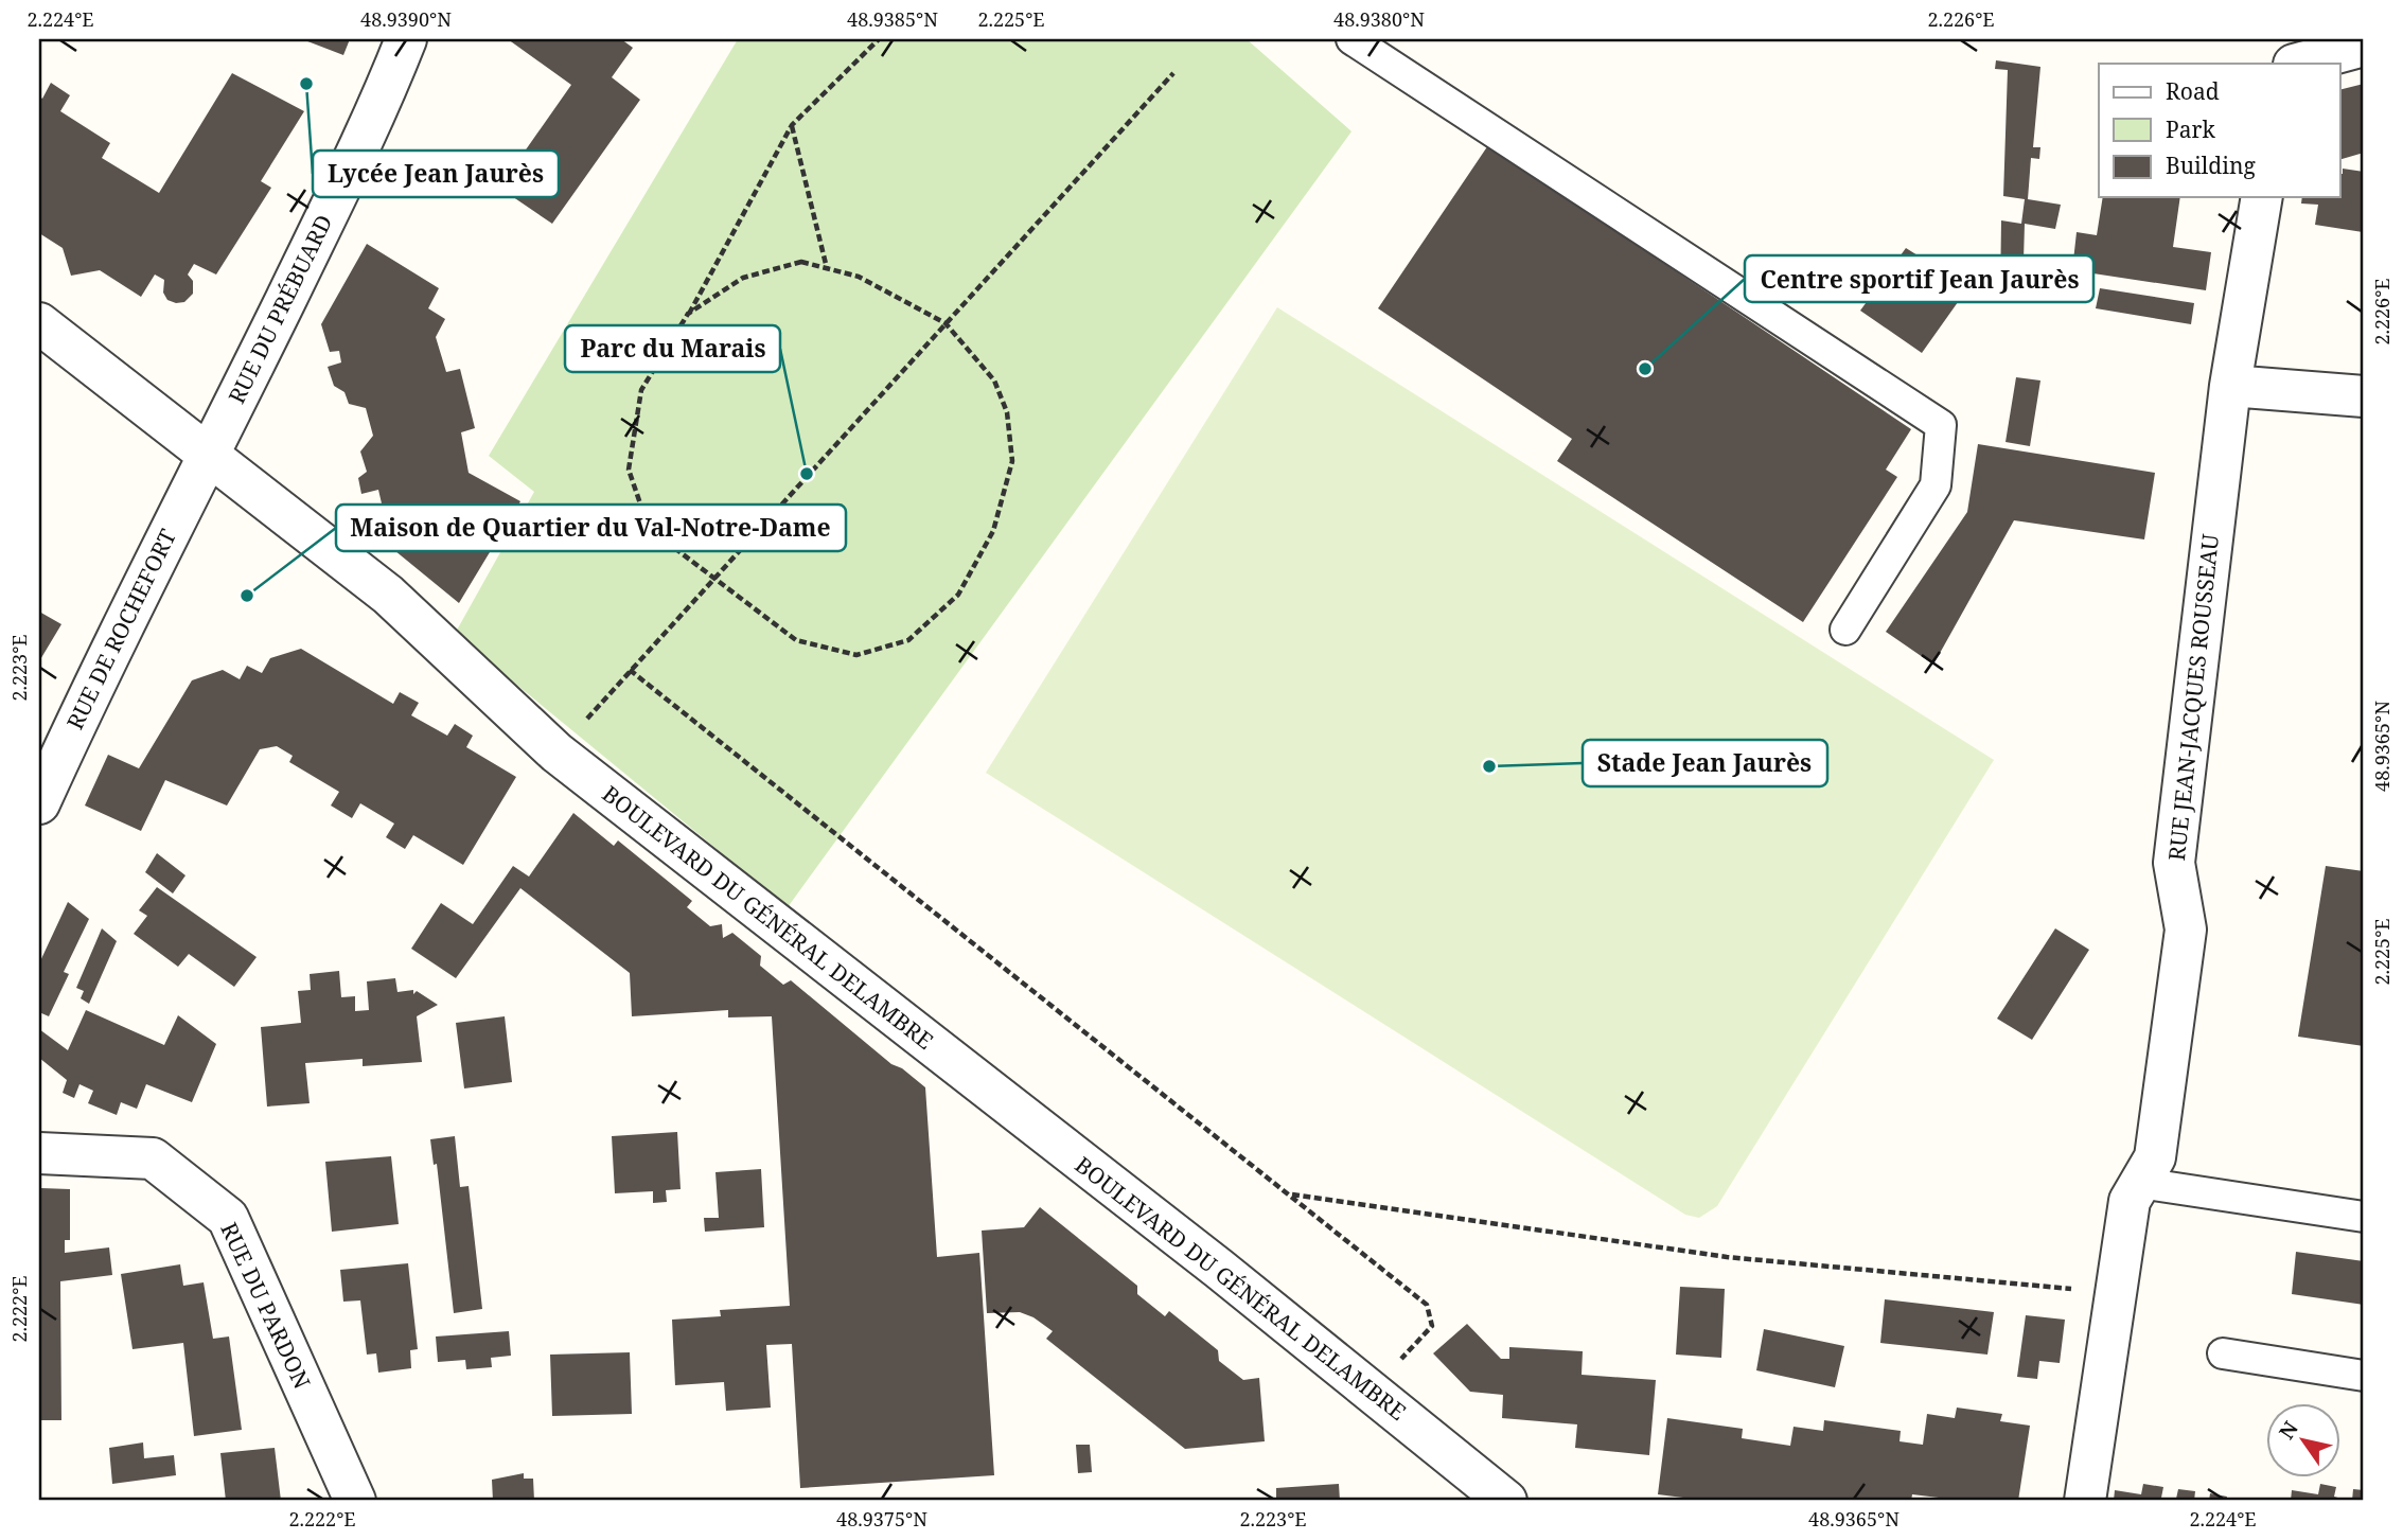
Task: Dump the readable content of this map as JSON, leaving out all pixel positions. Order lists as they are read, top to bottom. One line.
{"streets":{"street":["RUE DU PRÉBUARD","RUE DE ROCHEFORT","RUE JEAN-JACQUES ROUSSEAU","BOULEVARD DU GÉNÉRAL DELAMBRE","RUE DU PARDON"]},"crossings":[["RUE DU PRÉBUARD","RUE DE ROCHEFORT"],["RUE DU PRÉBUARD","BOULEVARD DU GÉNÉRAL DELAMBRE"],["RUE DE ROCHEFORT","BOULEVARD DU GÉNÉRAL DELAMBRE"]],"places":["Lycée Jean Jaurès","Centre sportif Jean Jaurès","Parc du Marais","Maison de Quartier du Val-Notre-Dame","Stade Jean Jaurès"],"legend":["Road","Park","Building"],"north":"top left","coordinates":["2.224°E","48.9390°N","48.9385°N","2.225°E","48.9380°N","2.226°E","2.223°E","48.9365°N","2.222°E","48.9375°N"]}
